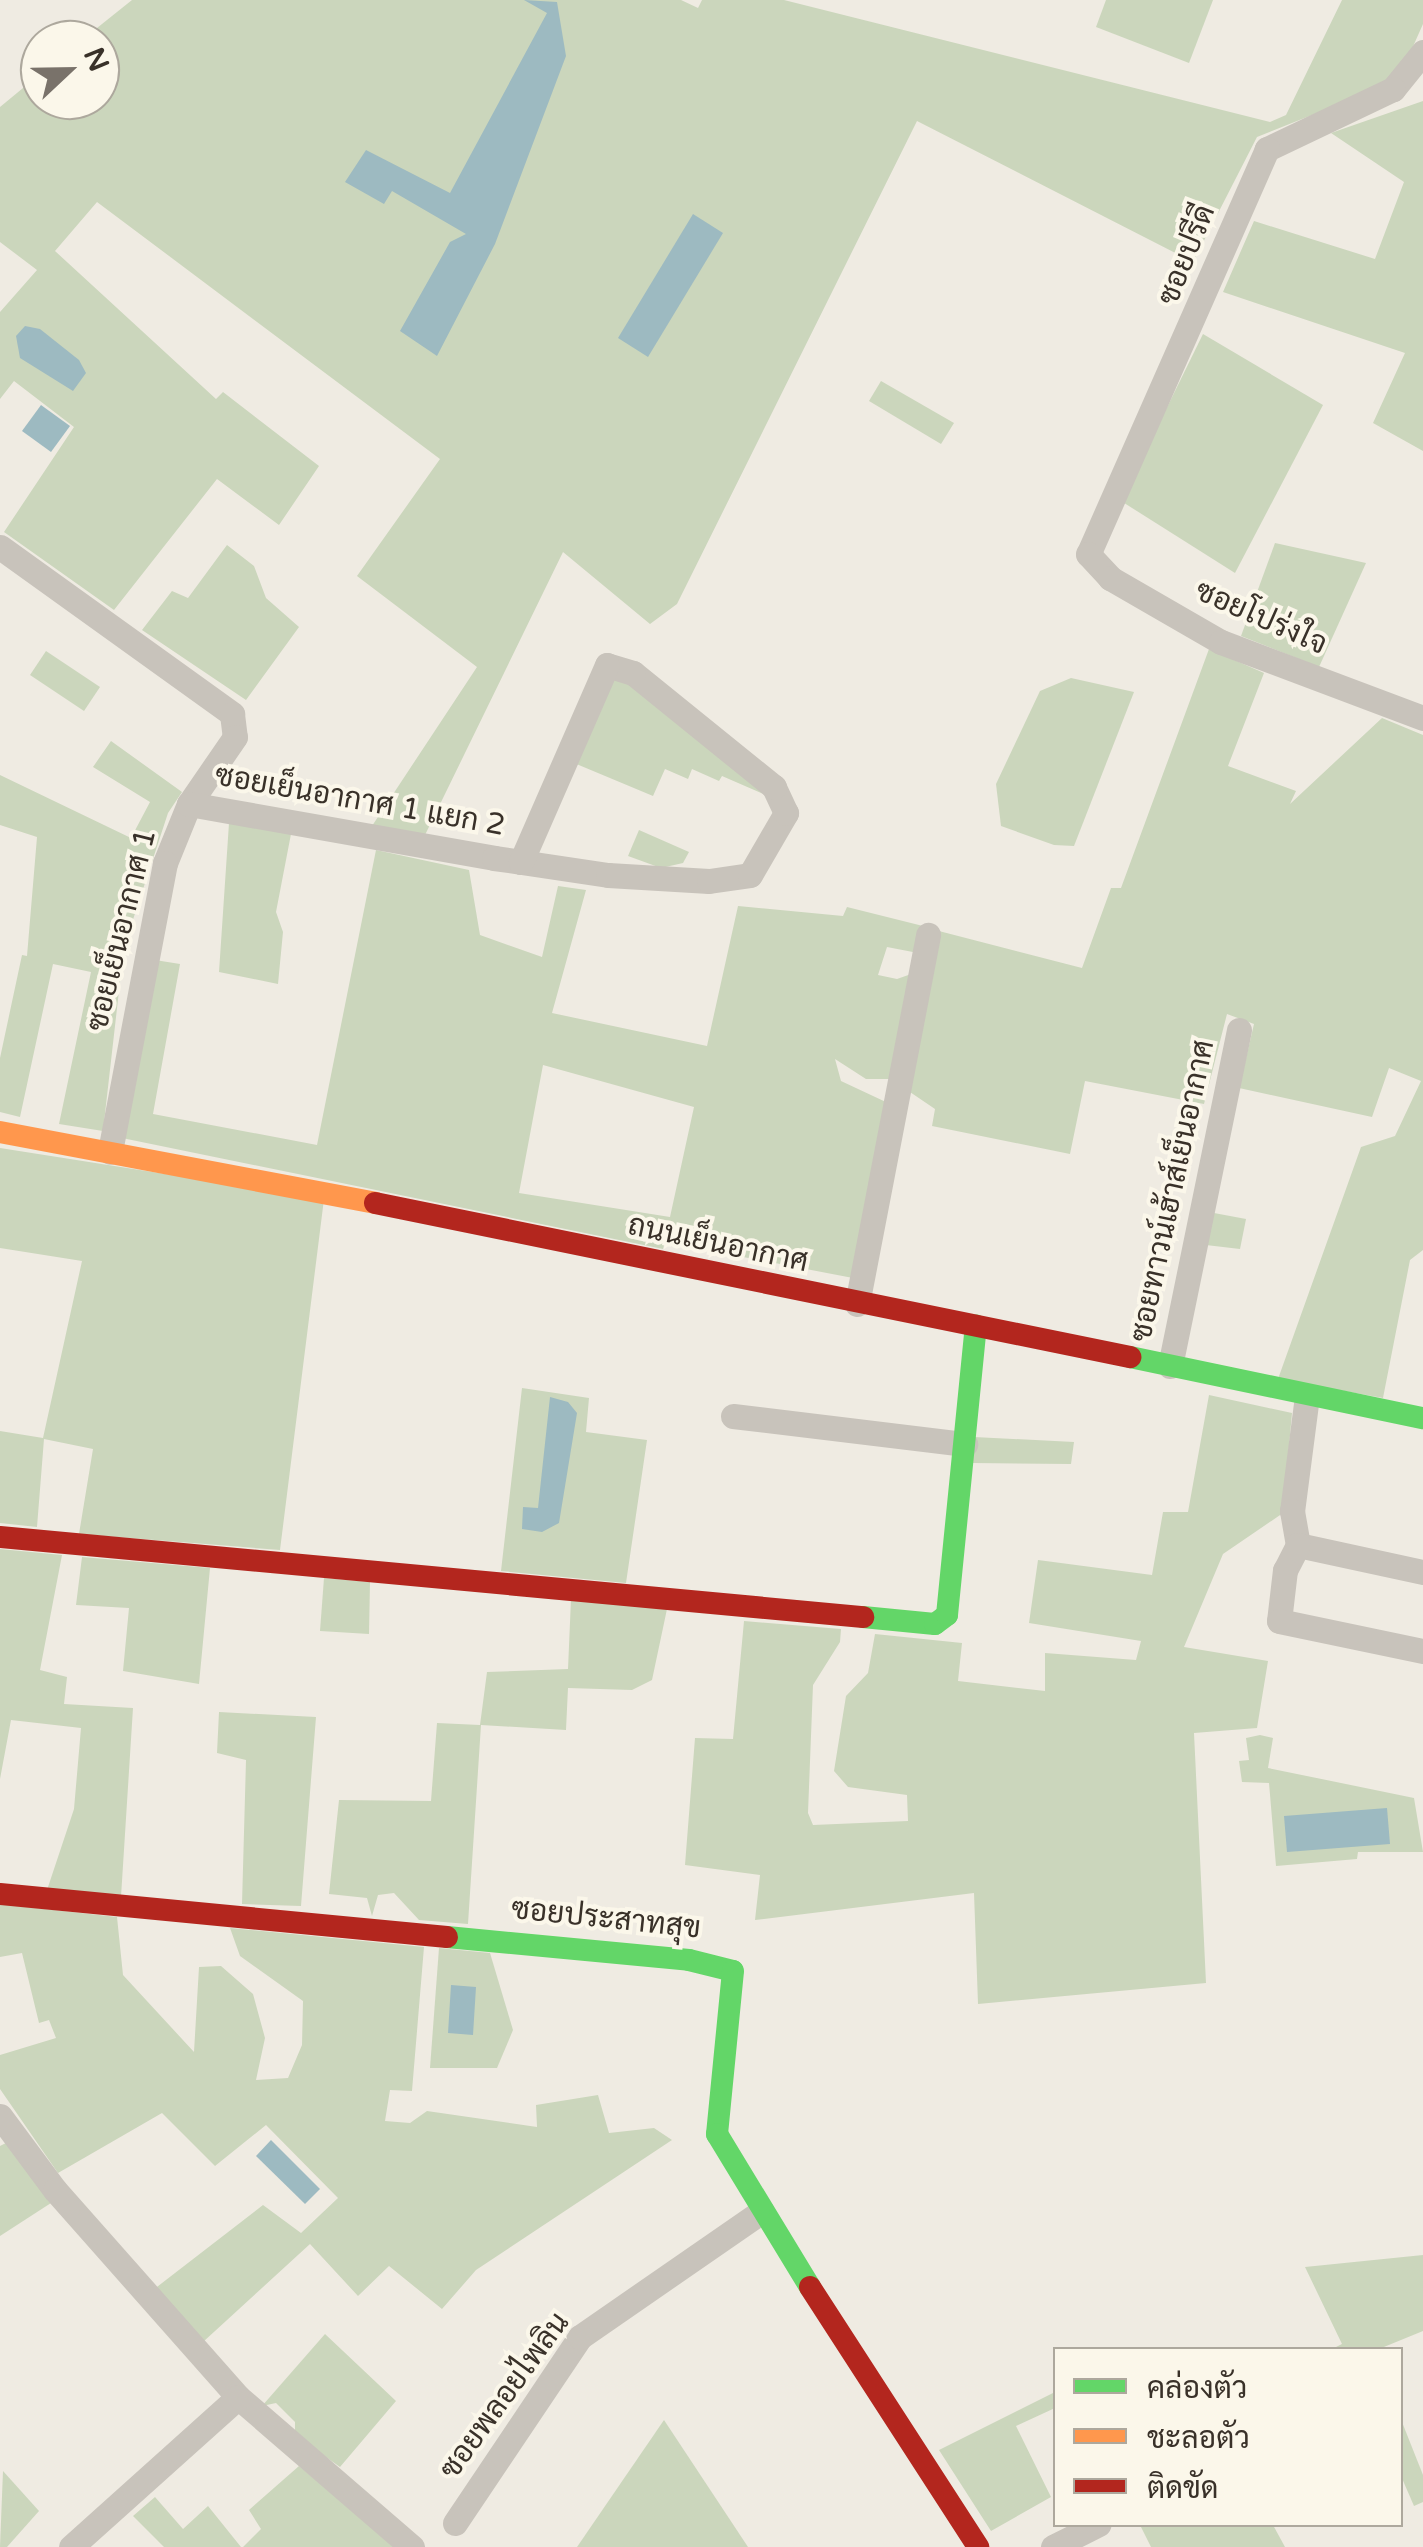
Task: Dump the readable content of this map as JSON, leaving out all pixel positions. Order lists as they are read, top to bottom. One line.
{"streets":{"street":["ซอยปรีดี","ซอยโปร่งใจ","ซอยเย็นอากาศ 1 แยก 2","ซอยเย็นอากาศ 1","ซอยทาวน์เฮ้าส์เย็นอากาศ","ถนนเย็นอากาศ","ซอยประสาทสุข","ซอยพลอยไพลิน"]},"crossings":[["ซอยปรีดี","ซอยโปร่งใจ"],["ซอยเย็นอากาศ 1 แยก 2","ซอยเย็นอากาศ 1"],["ซอยเย็นอากาศ 1","ถนนเย็นอากาศ"],["ซอยทาวน์เฮ้าส์เย็นอากาศ","ถนนเย็นอากาศ"],["ซอยประสาทสุข","ซอยพลอยไพลิน"]],"legend":["คล่องตัว","ชะลอตัว","ติดขัด"],"north":"right"}
